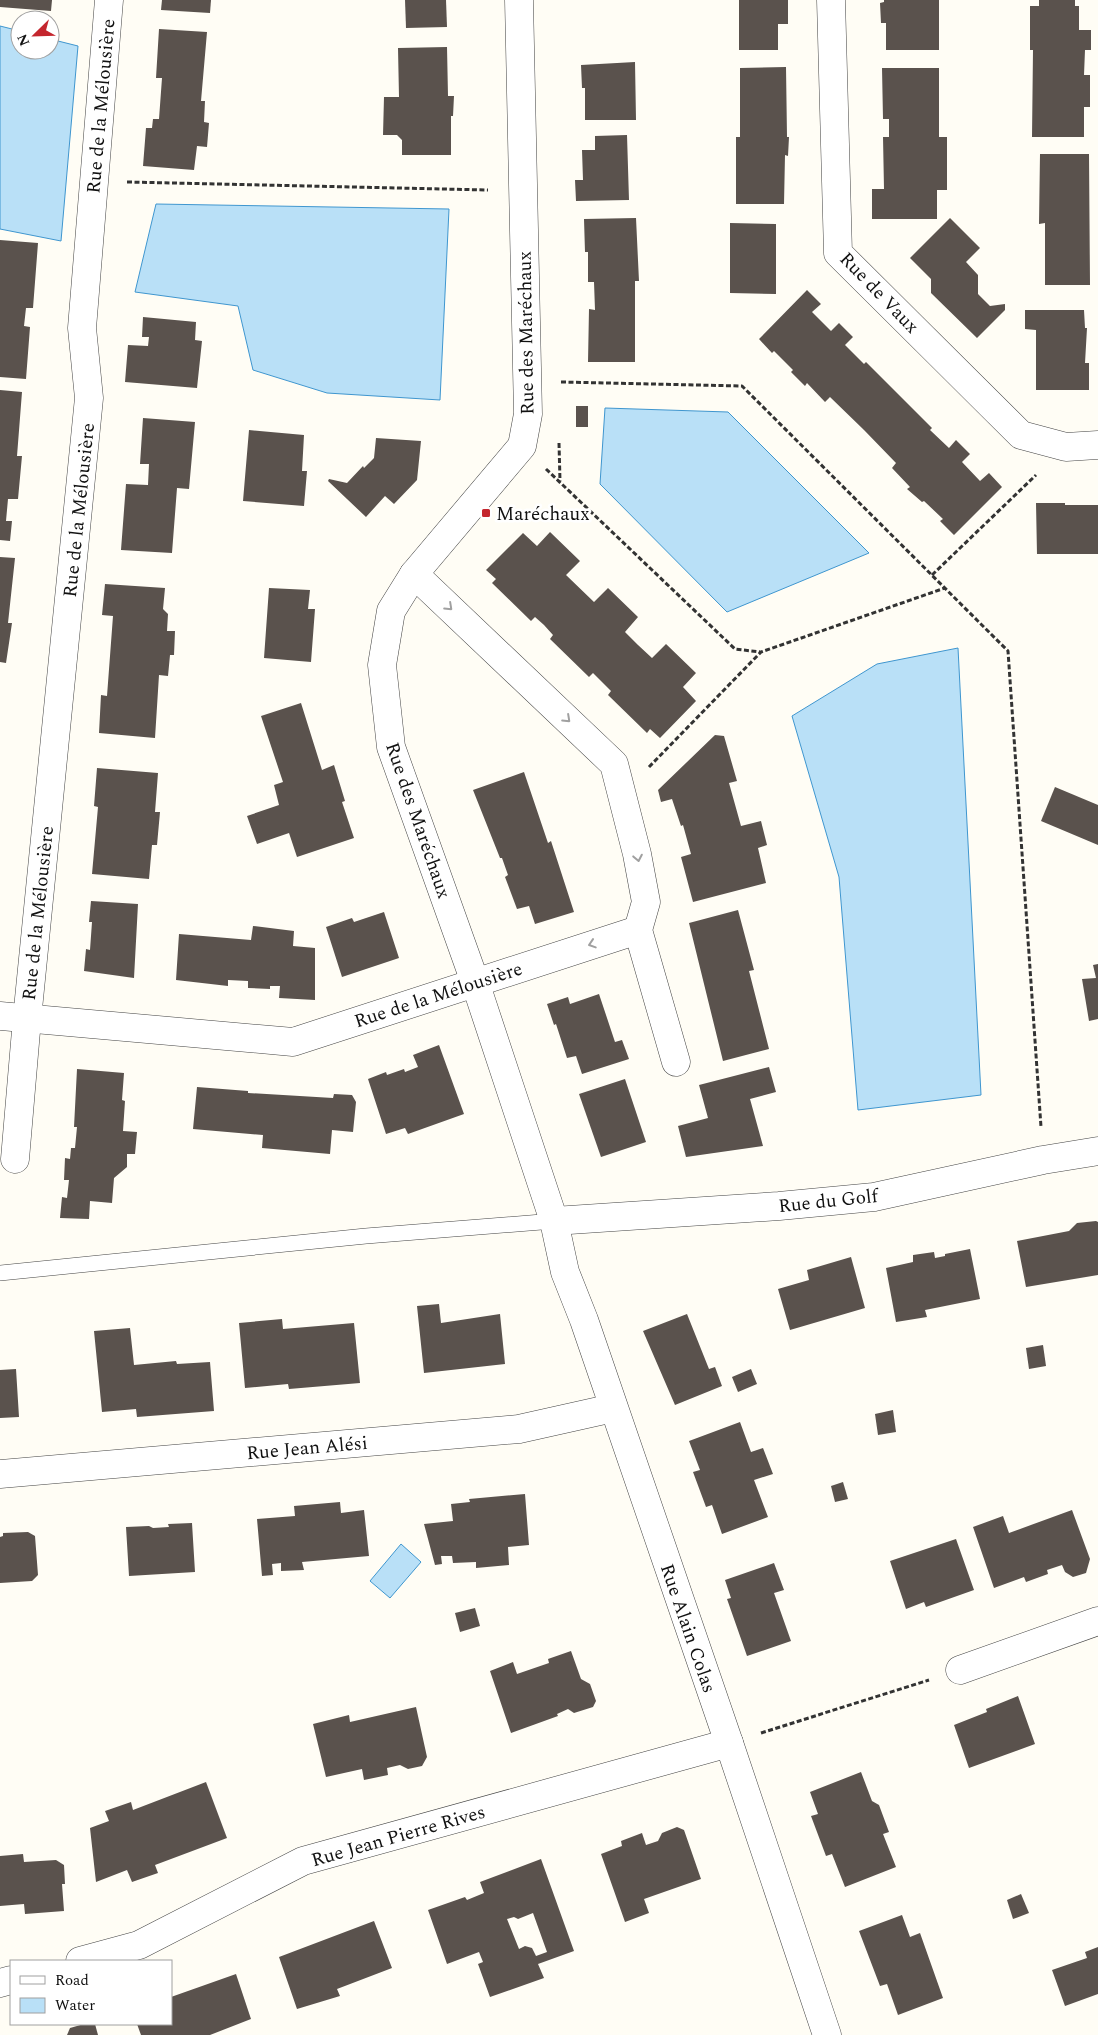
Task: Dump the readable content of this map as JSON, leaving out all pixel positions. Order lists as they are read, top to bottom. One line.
{"streets":{"street":["Rue de la Mélousière","Rue de Vaux","Rue des Maréchaux","Rue du Golf","Rue Jean Alési","Rue Alain Colas","Rue Jean Pierre Rives"]},"crossings":[["Rue de la Mélousière","Rue des Maréchaux"],["Rue des Maréchaux","Rue du Golf"],["Rue des Maréchaux","Rue Alain Colas"],["Rue du Golf","Rue Alain Colas"],["Rue Jean Alési","Rue Alain Colas"],["Rue Alain Colas","Rue Jean Pierre Rives"]],"places":{"transit":["Maréchaux"]},"legend":["Road","Water"],"north":"bottom left"}
